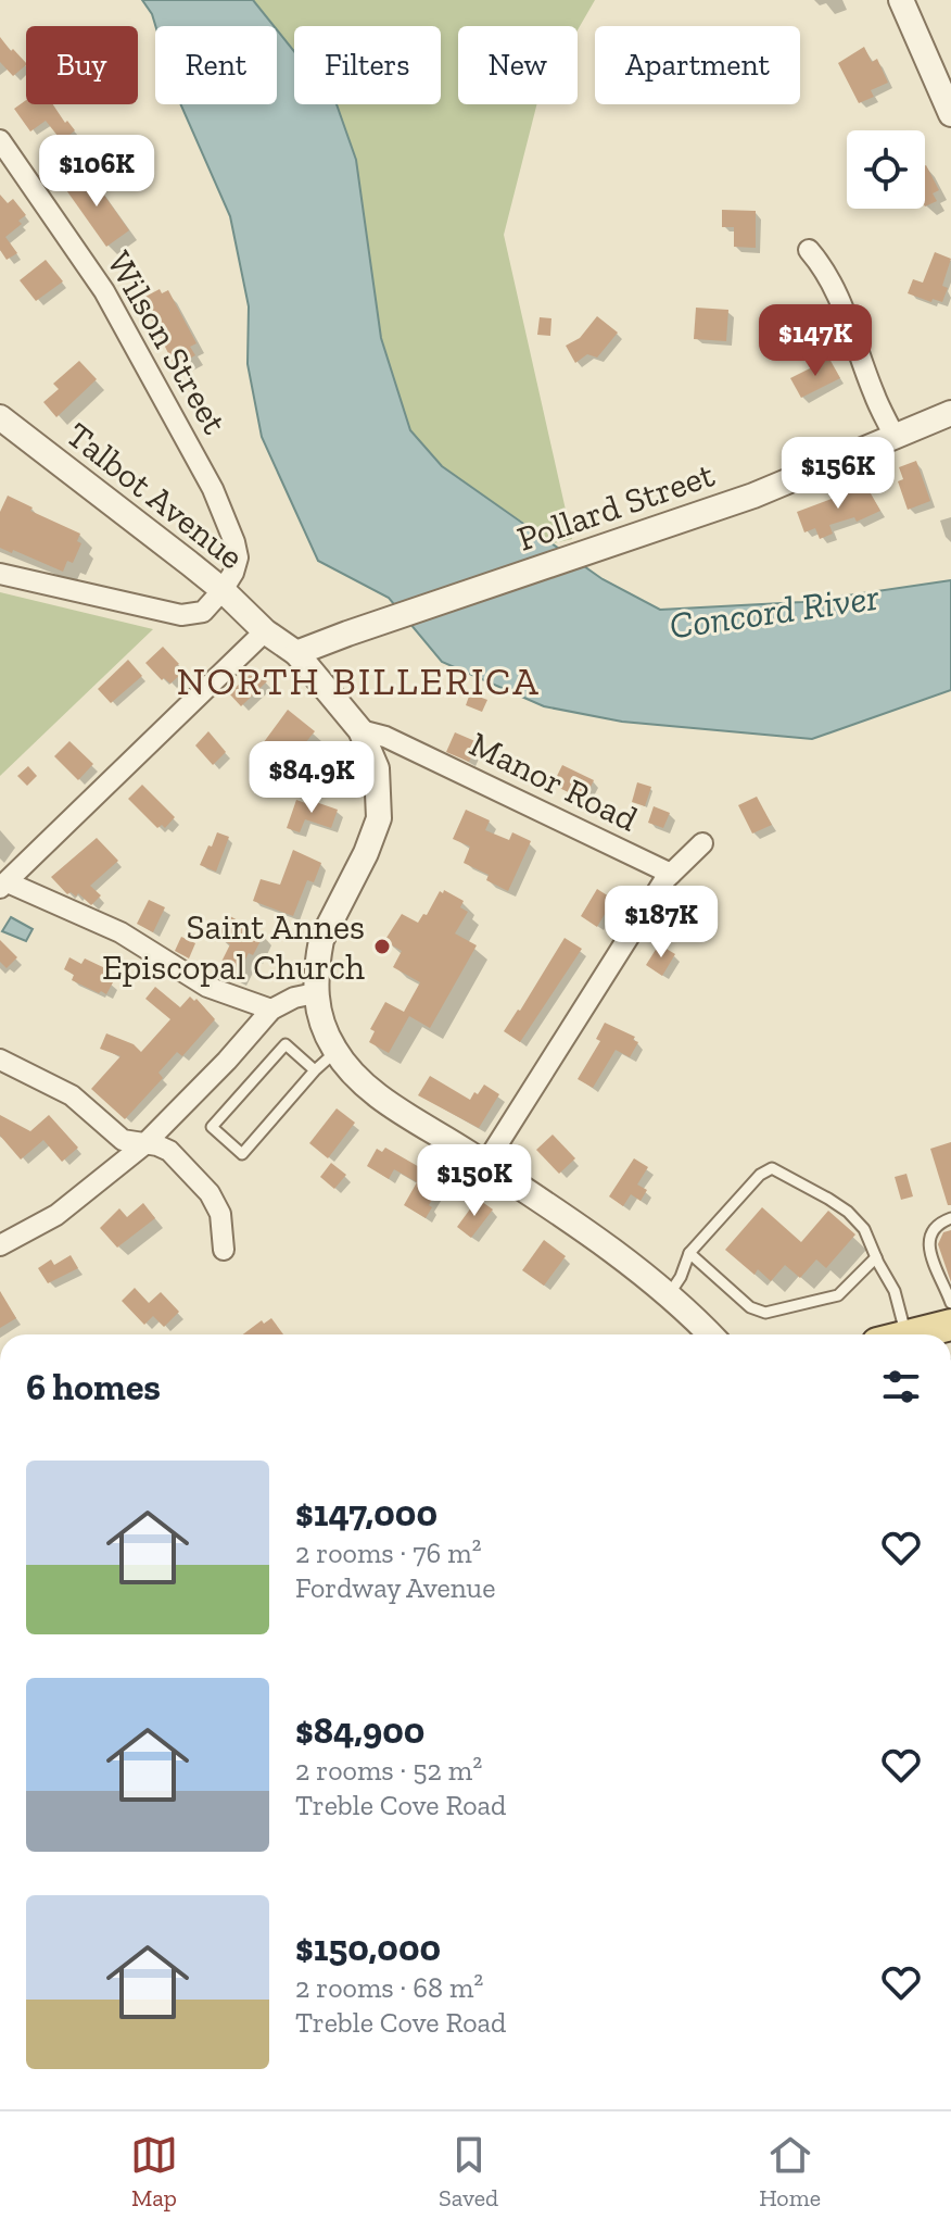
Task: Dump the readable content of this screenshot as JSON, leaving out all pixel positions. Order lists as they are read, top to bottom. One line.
{"streets":{"street":["Wilson Street","Talbot Avenue","Pollard Street","Manor Road"]},"crossings":[["Wilson Street","Talbot Avenue"],["Talbot Avenue","Pollard Street"],["Talbot Avenue","Manor Road"]],"districts":["NORTH BILLERICA"],"water":["Concord River"],"places":["Saint Annes Episcopal Church"],"page":{"chip":["Buy","Rent","Filters","New","Apartment"],"price":["$106K","$147K","$156K","$84.9K","$187K","$150K"],"heading":"6 homes","list":[{"name":"$147,000","note":"2 rooms · 76 m² · Fordway Avenue"},{"name":"$84,900","note":"2 rooms · 52 m² · Treble Cove Road"},{"name":"$150,000","note":"2 rooms · 68 m² · Treble Cove Road"}],"tabs":["Map","Saved","Home"]}}
